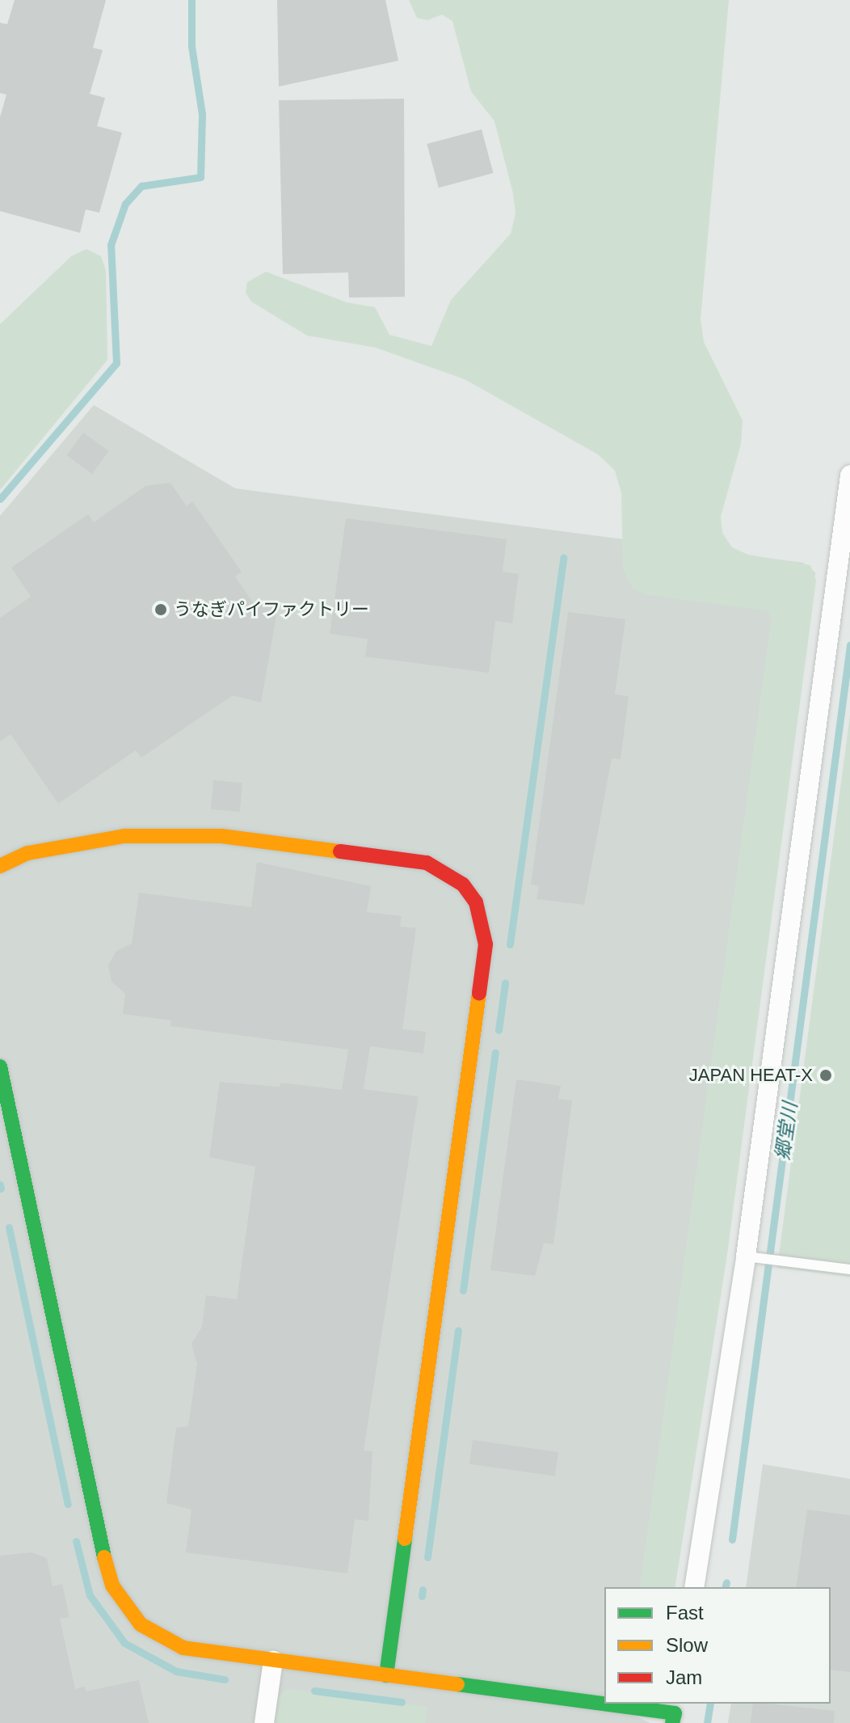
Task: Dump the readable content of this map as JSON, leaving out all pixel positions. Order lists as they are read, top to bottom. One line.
{"water":["郷堂川"],"places":["うなぎパイファクトリー","JAPAN HEAT-X"],"legend":["Fast","Slow","Jam"]}
